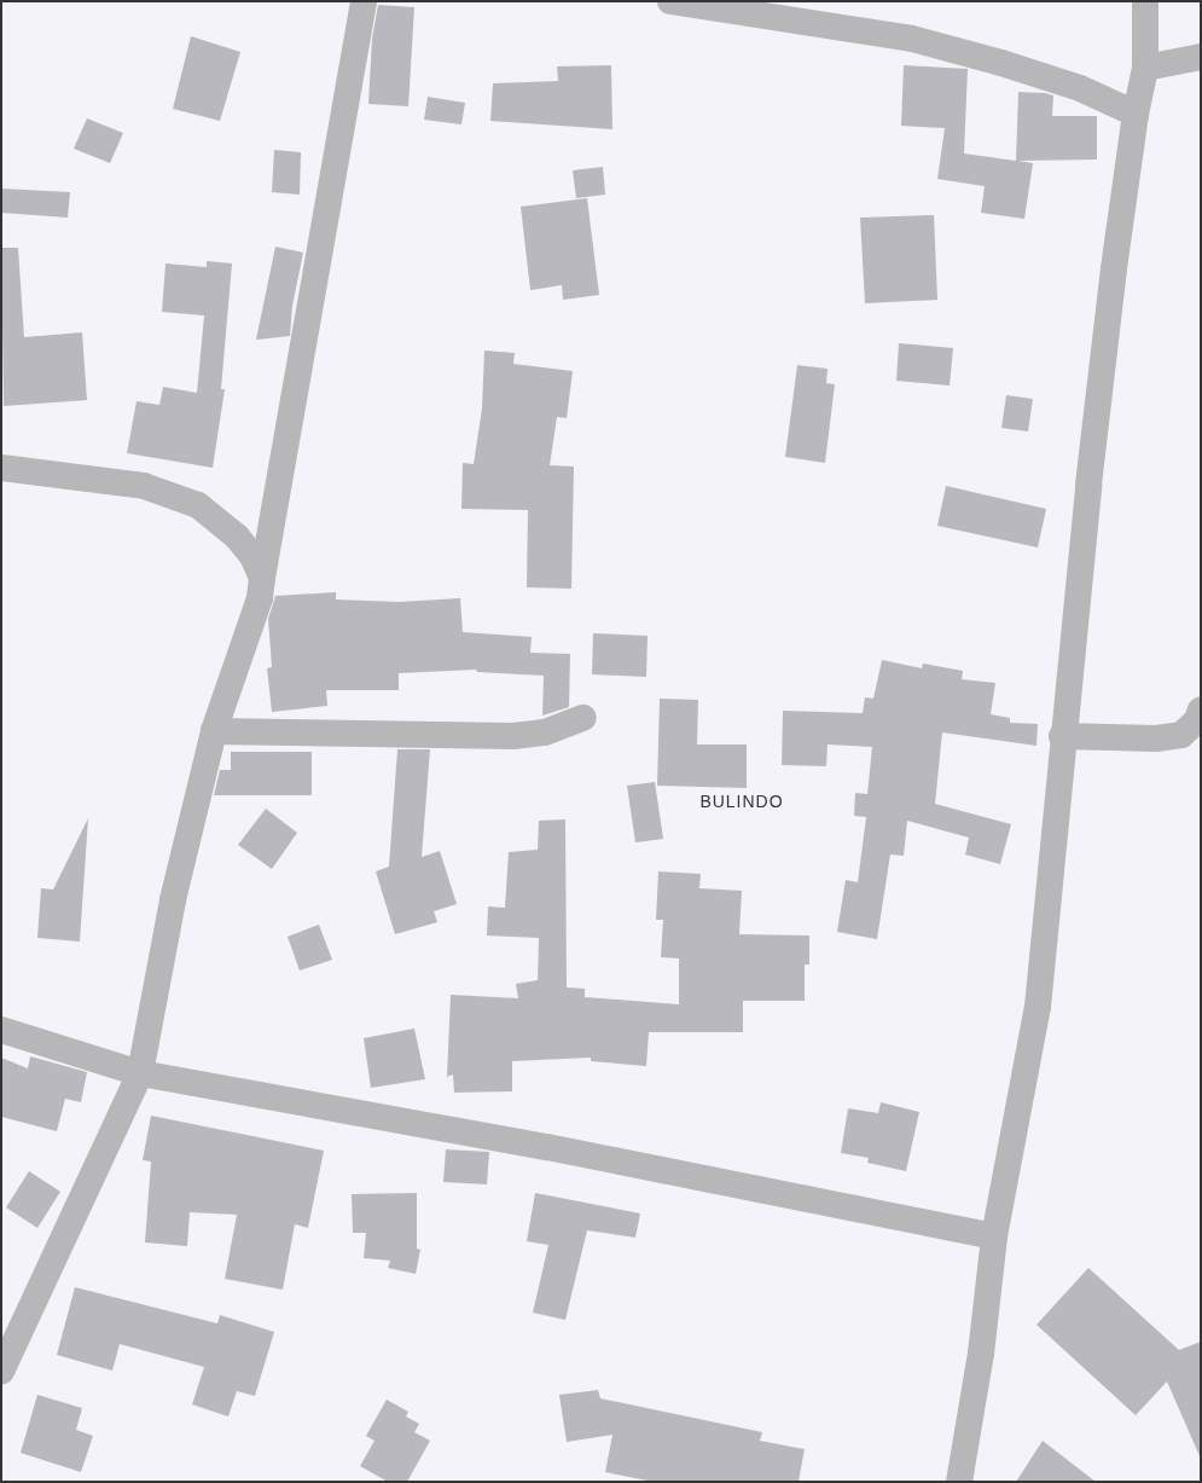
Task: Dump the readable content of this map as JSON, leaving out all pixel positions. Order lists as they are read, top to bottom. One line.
{"districts":["BULINDO"]}
